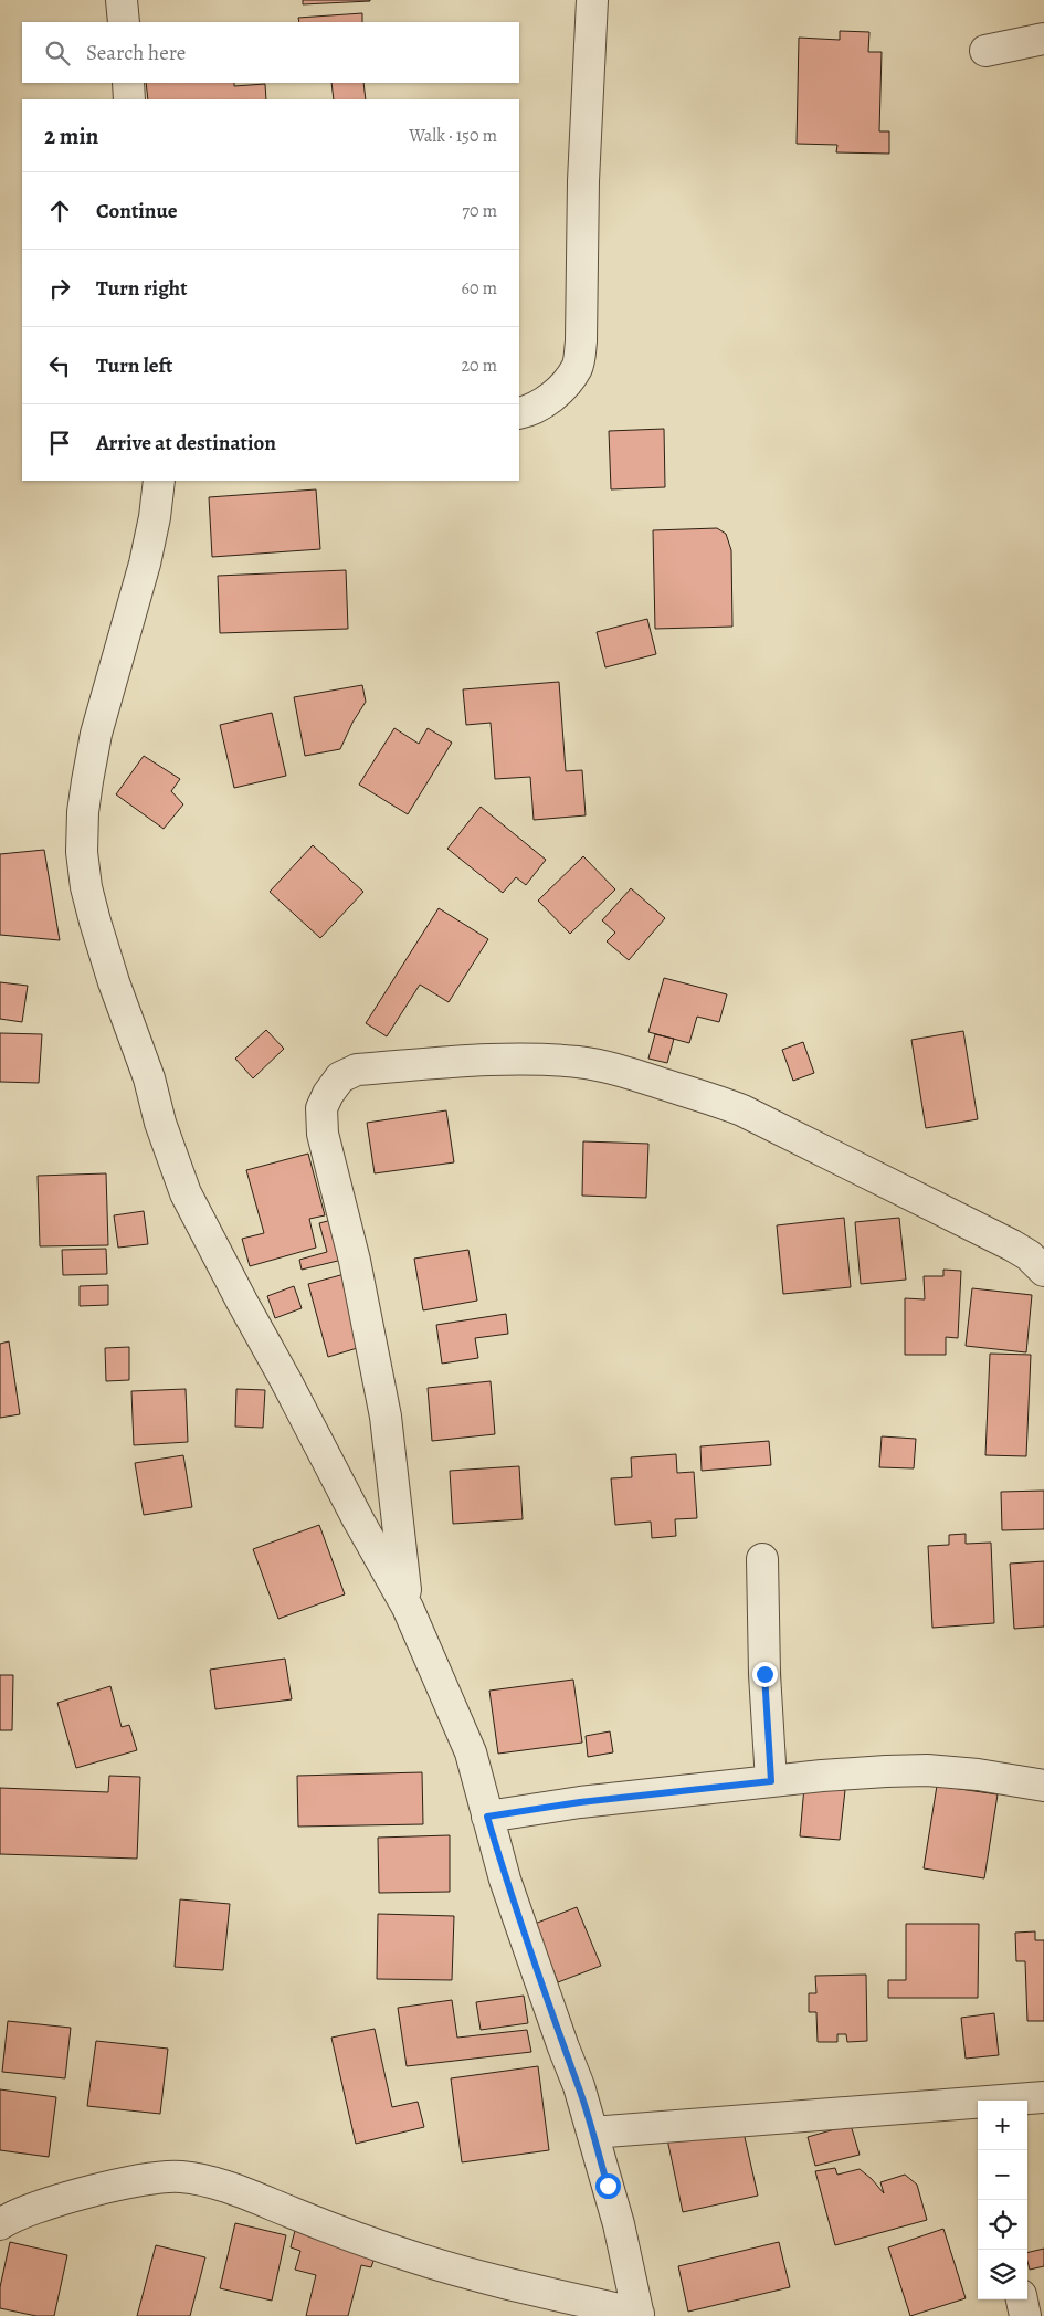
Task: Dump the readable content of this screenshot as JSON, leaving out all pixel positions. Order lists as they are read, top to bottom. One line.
{"page":{"search":"Search here","heading":["2 min","Walk · 150 m"],"list":[["Continue","70 m"],["Turn right","60 m"],["Turn left","20 m"],"Arrive at destination"],"map_buttons":["+","−"]}}
